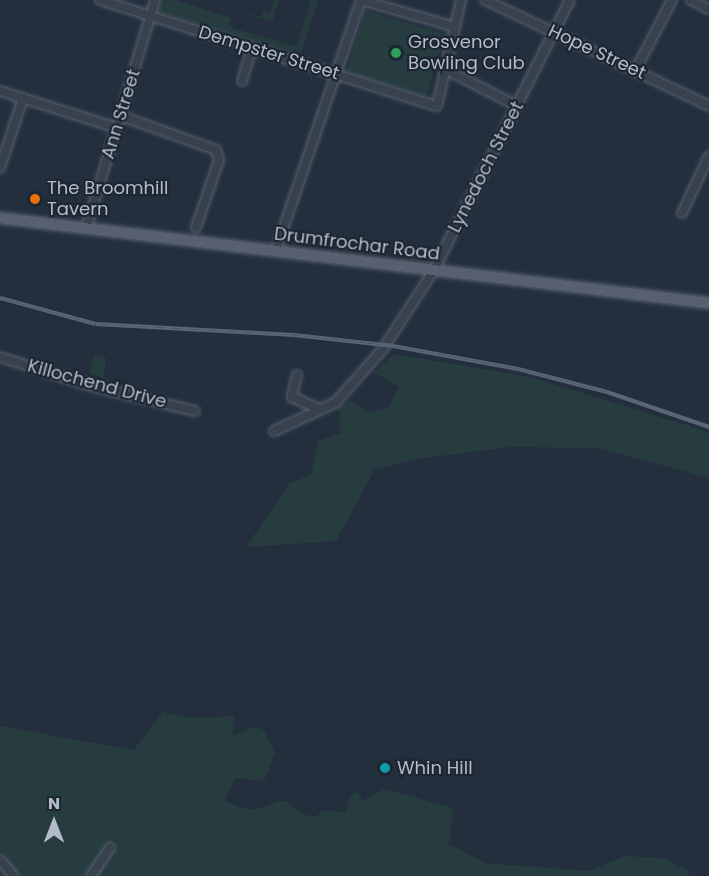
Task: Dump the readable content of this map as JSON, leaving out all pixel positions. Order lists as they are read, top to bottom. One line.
{"streets":{"main road":["Drumfrochar Road"],"street":["Hope Street","Dempster Street","Ann Street","Lynedoch Street","Killochend Drive"]},"crossings":[["Hope Street","Lynedoch Street"],["Dempster Street","Ann Street"],["Ann Street","Drumfrochar Road"],["Lynedoch Street","Drumfrochar Road"]],"places":["Grosvenor Bowling Club","The Broomhill Tavern","Whin Hill"],"north":"top"}
